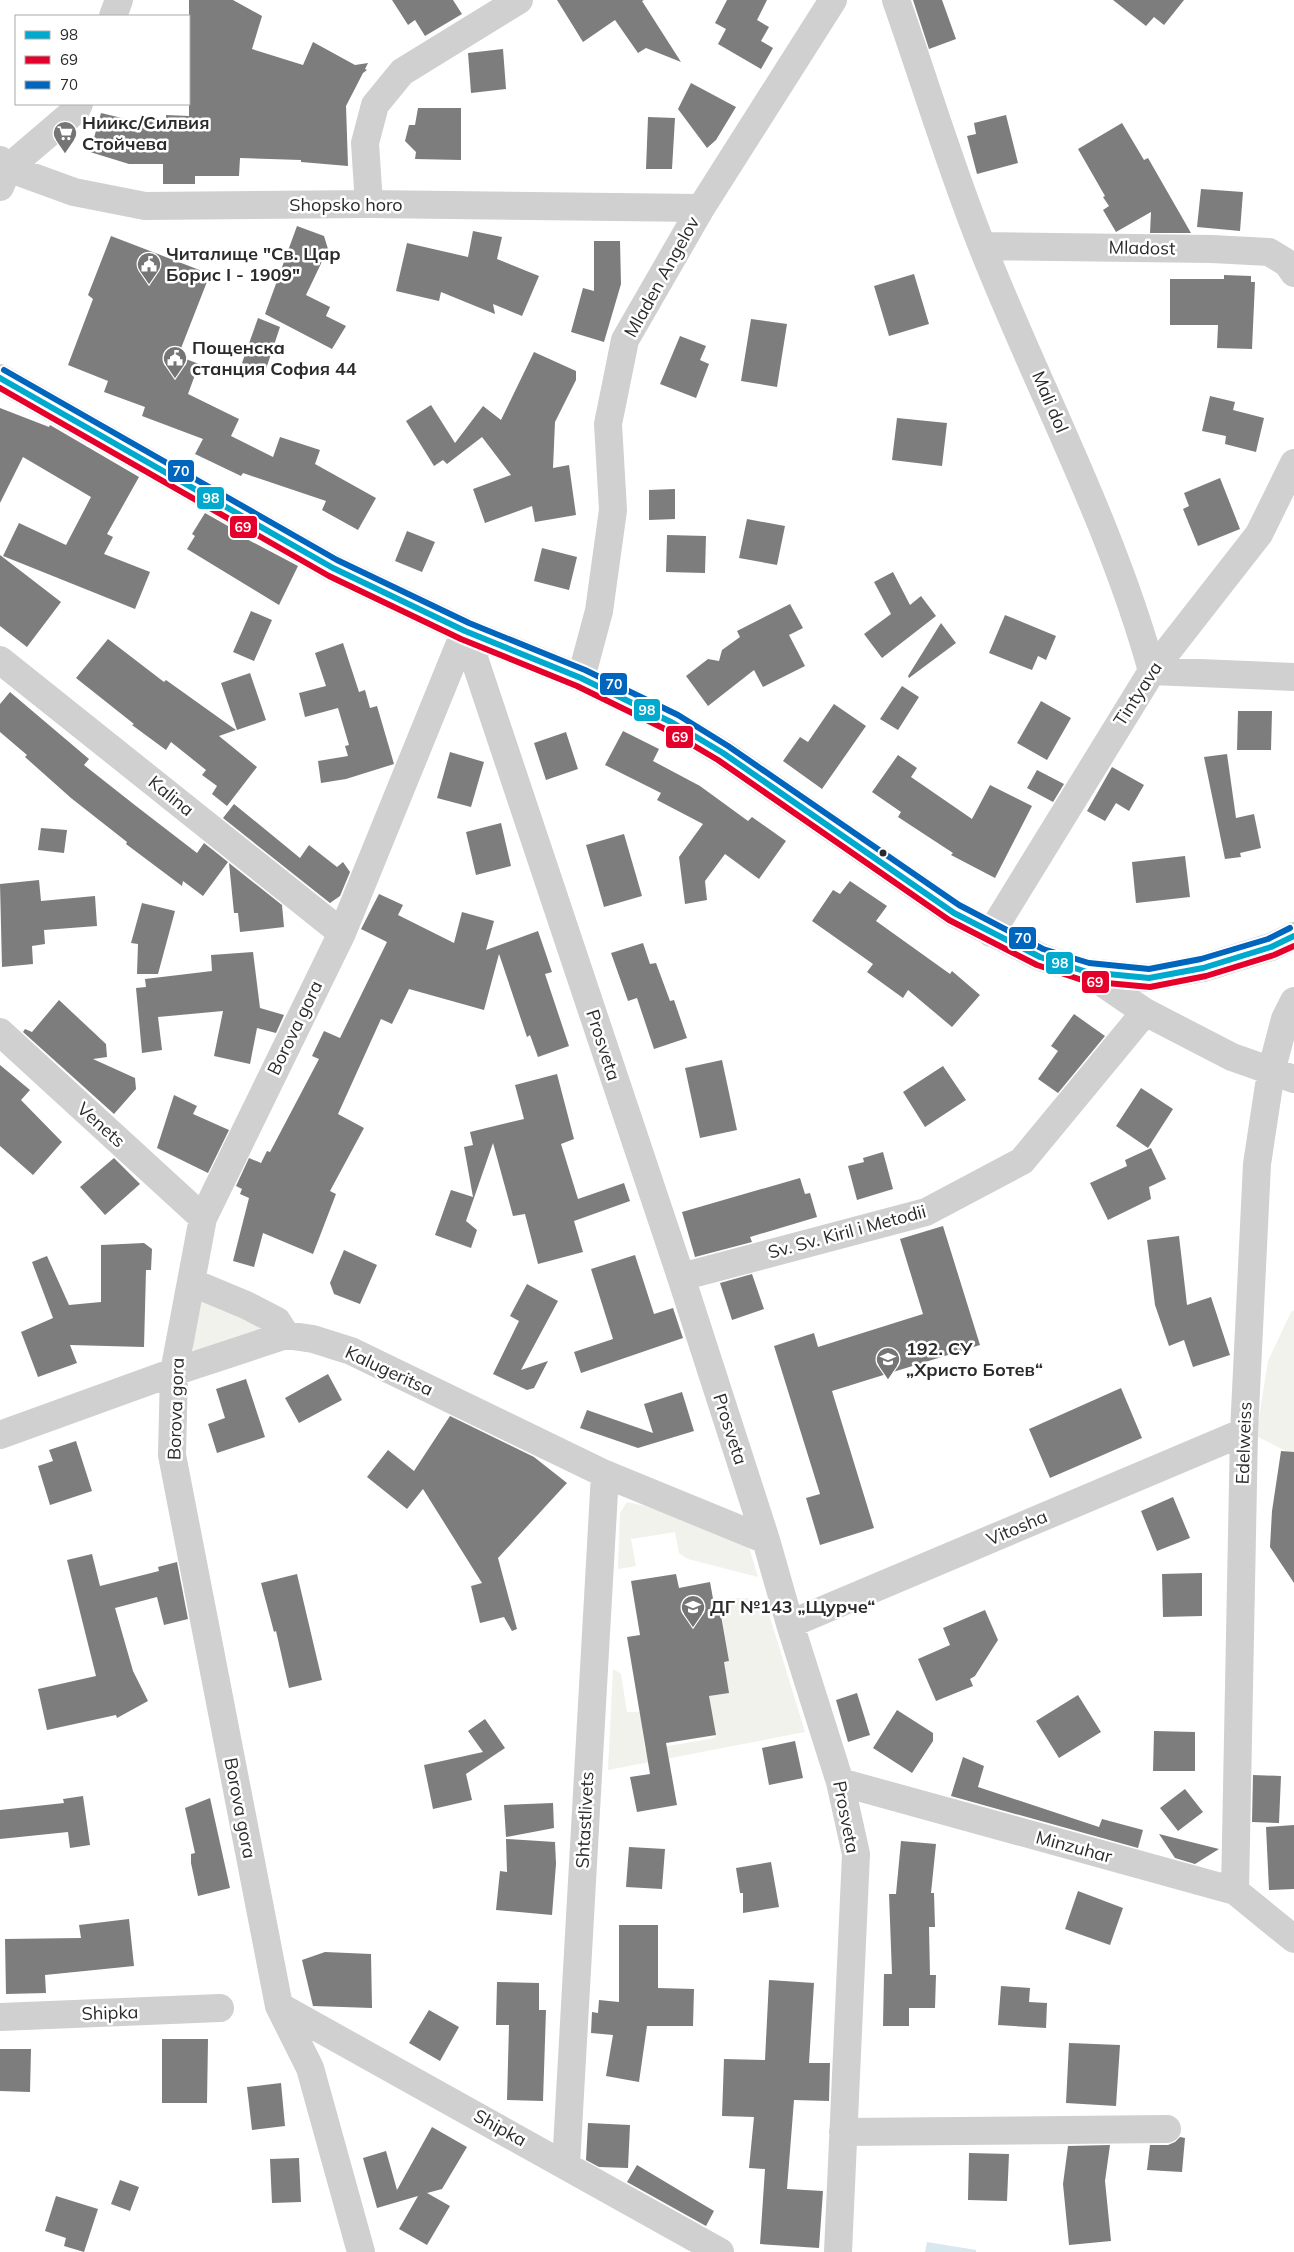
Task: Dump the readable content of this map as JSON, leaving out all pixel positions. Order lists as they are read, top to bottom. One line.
{"streets":{"street":["Shopsko horo","Mladost","Mladen Angelov","Mali dol","Tintyava","Kalina","Borova gora","Prosveta","Venets","Sv. Sv. Kiril i Metodii","Kalugeritsa","Edelweiss","Vitosha","Shtastlivets","Minzuhar","Shipka"]},"crossings":[["Shopsko horo","Mladen Angelov"],["Mladost","Mali dol"],["Mali dol","Tintyava"],["Kalina","Borova gora"],["Borova gora","Prosveta"],["Borova gora","Venets"],["Borova gora","Kalugeritsa"],["Borova gora","Shipka"],["Prosveta","Sv. Sv. Kiril i Metodii"],["Prosveta","Kalugeritsa"],["Prosveta","Vitosha"],["Prosveta","Minzuhar"],["Kalugeritsa","Shtastlivets"],["Edelweiss","Vitosha"],["Edelweiss","Minzuhar"],["Shtastlivets","Shipka"]],"places":{"supermarket":["Ниикс/Силвия Стойчева"],"public building":["Читалище \"Св. Цар Борис I - 1909\"","Пощенска станция София 44"],"school or university":["192. СУ „Христо Ботев“","ДГ №143 „Щурче“"]},"lines":["transit line 70","transit line 98","transit line 69"],"legend":["98","69","70"]}
